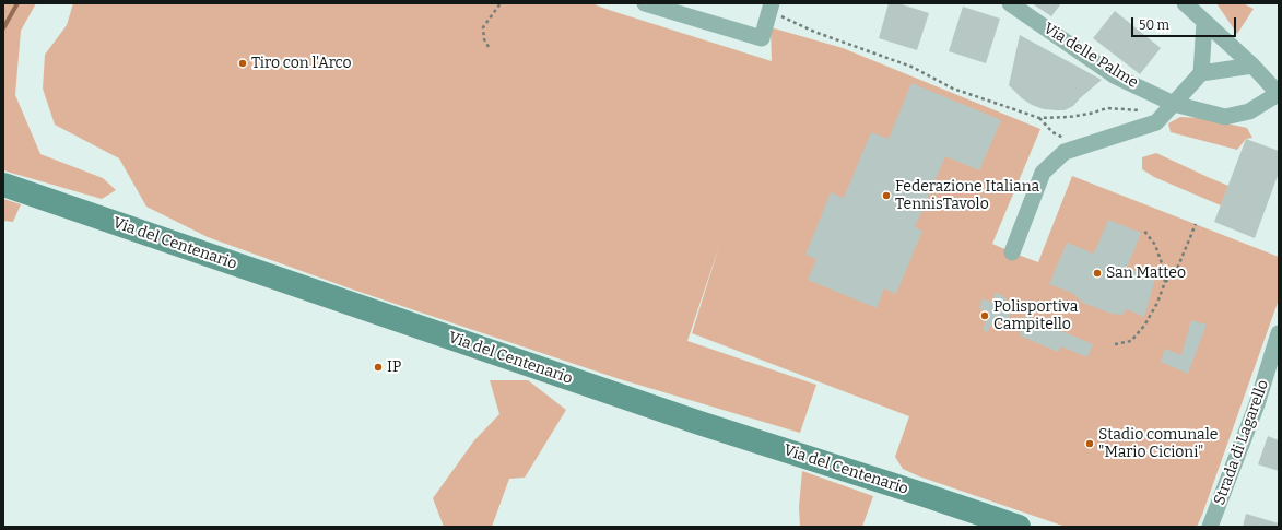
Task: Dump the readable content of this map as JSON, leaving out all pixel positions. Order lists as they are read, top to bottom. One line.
{"streets":{"street":["Via delle Palme","Via del Centenario","Strada di Lagarello"]},"places":["Tiro con l'Arco","Federazione Italiana TennisTavolo","San Matteo","Polisportiva Campitello","IP","Stadio comunale \"Mario Cicioni\""],"scale_bar":"50 m"}
